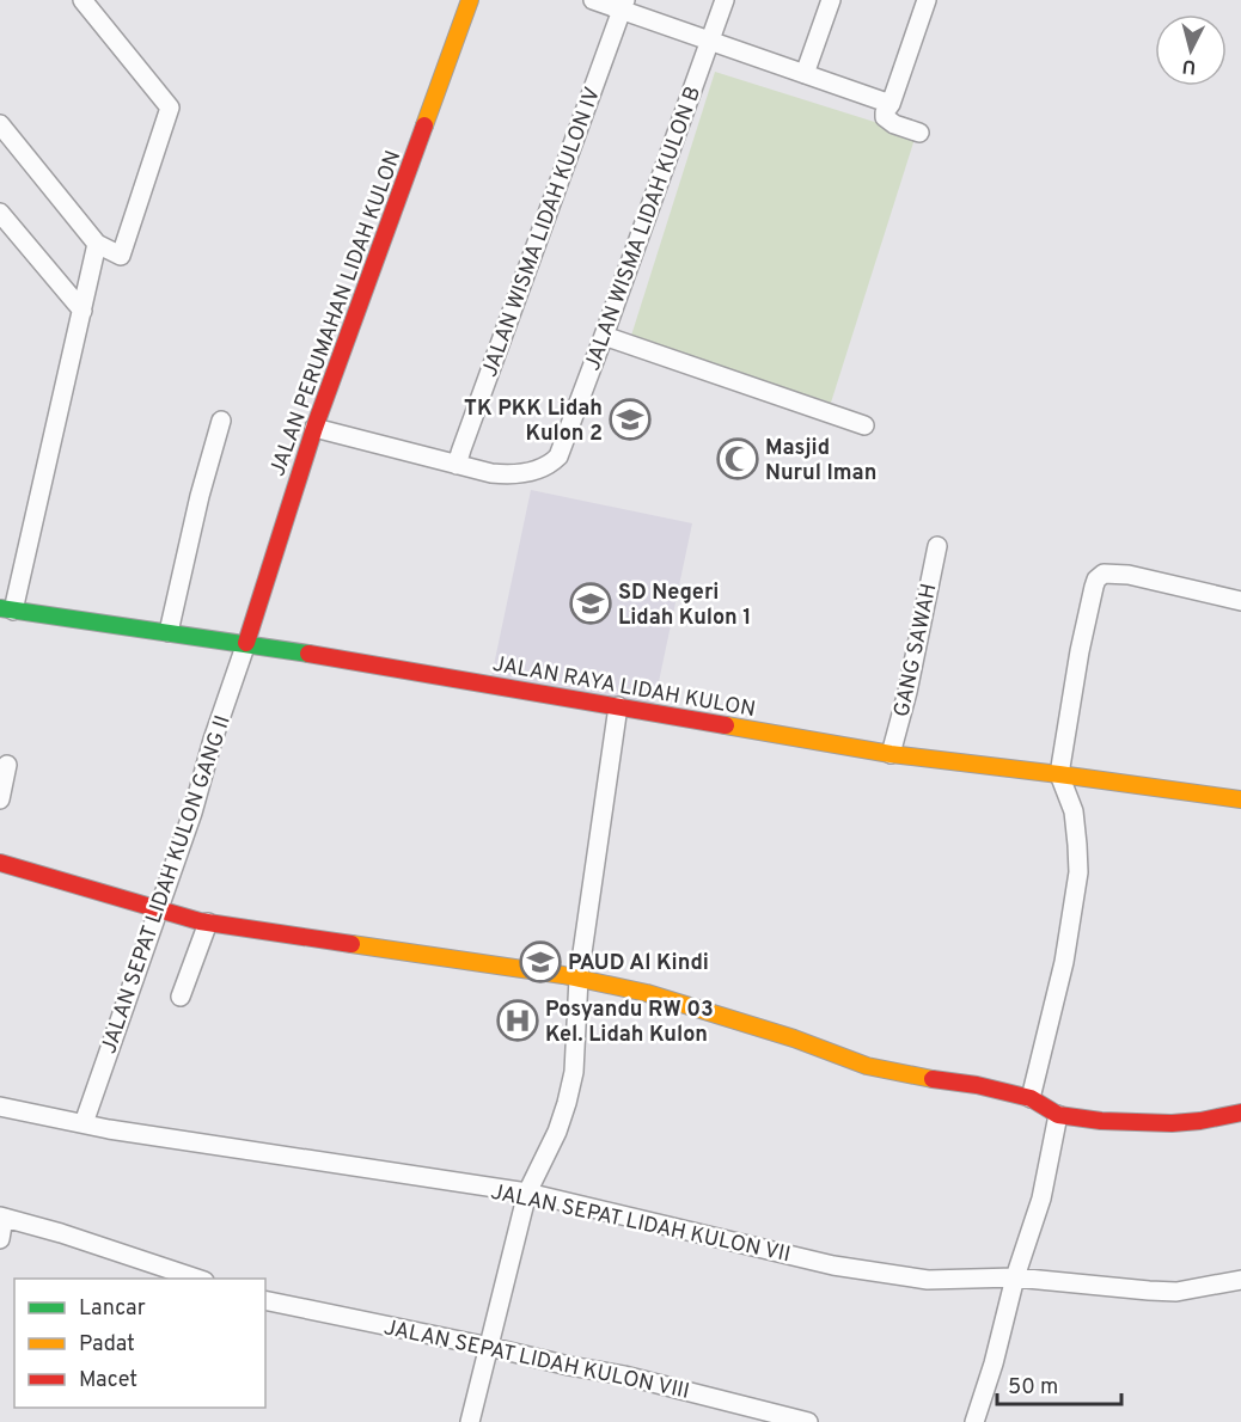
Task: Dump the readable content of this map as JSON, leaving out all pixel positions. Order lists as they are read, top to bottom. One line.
{"streets":{"street":["JALAN WISMA LIDAH KULON B","JALAN WISMA LIDAH KULON IV","JALAN PERUMAHAN LIDAH KULON","GANG SAWAH","JALAN RAYA LIDAH KULON","JALAN SEPAT LIDAH KULON GANG II","JALAN SEPAT LIDAH KULON VII","JALAN SEPAT LIDAH KULON VIII"]},"crossings":[["JALAN WISMA LIDAH KULON B","JALAN WISMA LIDAH KULON IV"],["JALAN PERUMAHAN LIDAH KULON","JALAN RAYA LIDAH KULON"],["JALAN PERUMAHAN LIDAH KULON","JALAN SEPAT LIDAH KULON GANG II"],["GANG SAWAH","JALAN RAYA LIDAH KULON"],["JALAN RAYA LIDAH KULON","JALAN SEPAT LIDAH KULON GANG II"],["JALAN SEPAT LIDAH KULON GANG II","JALAN SEPAT LIDAH KULON VII"]],"places":{"school or university":["TK PKK Lidah Kulon 2","SD Negeri Lidah Kulon 1","PAUD Al Kindi"],"mosque":["Masjid Nurul Iman"],"hospital":["Posyandu RW 03 Kel. Lidah Kulon"]},"legend":["Lancar","Padat","Macet"],"scale_bar":"50 m","north":"bottom"}
